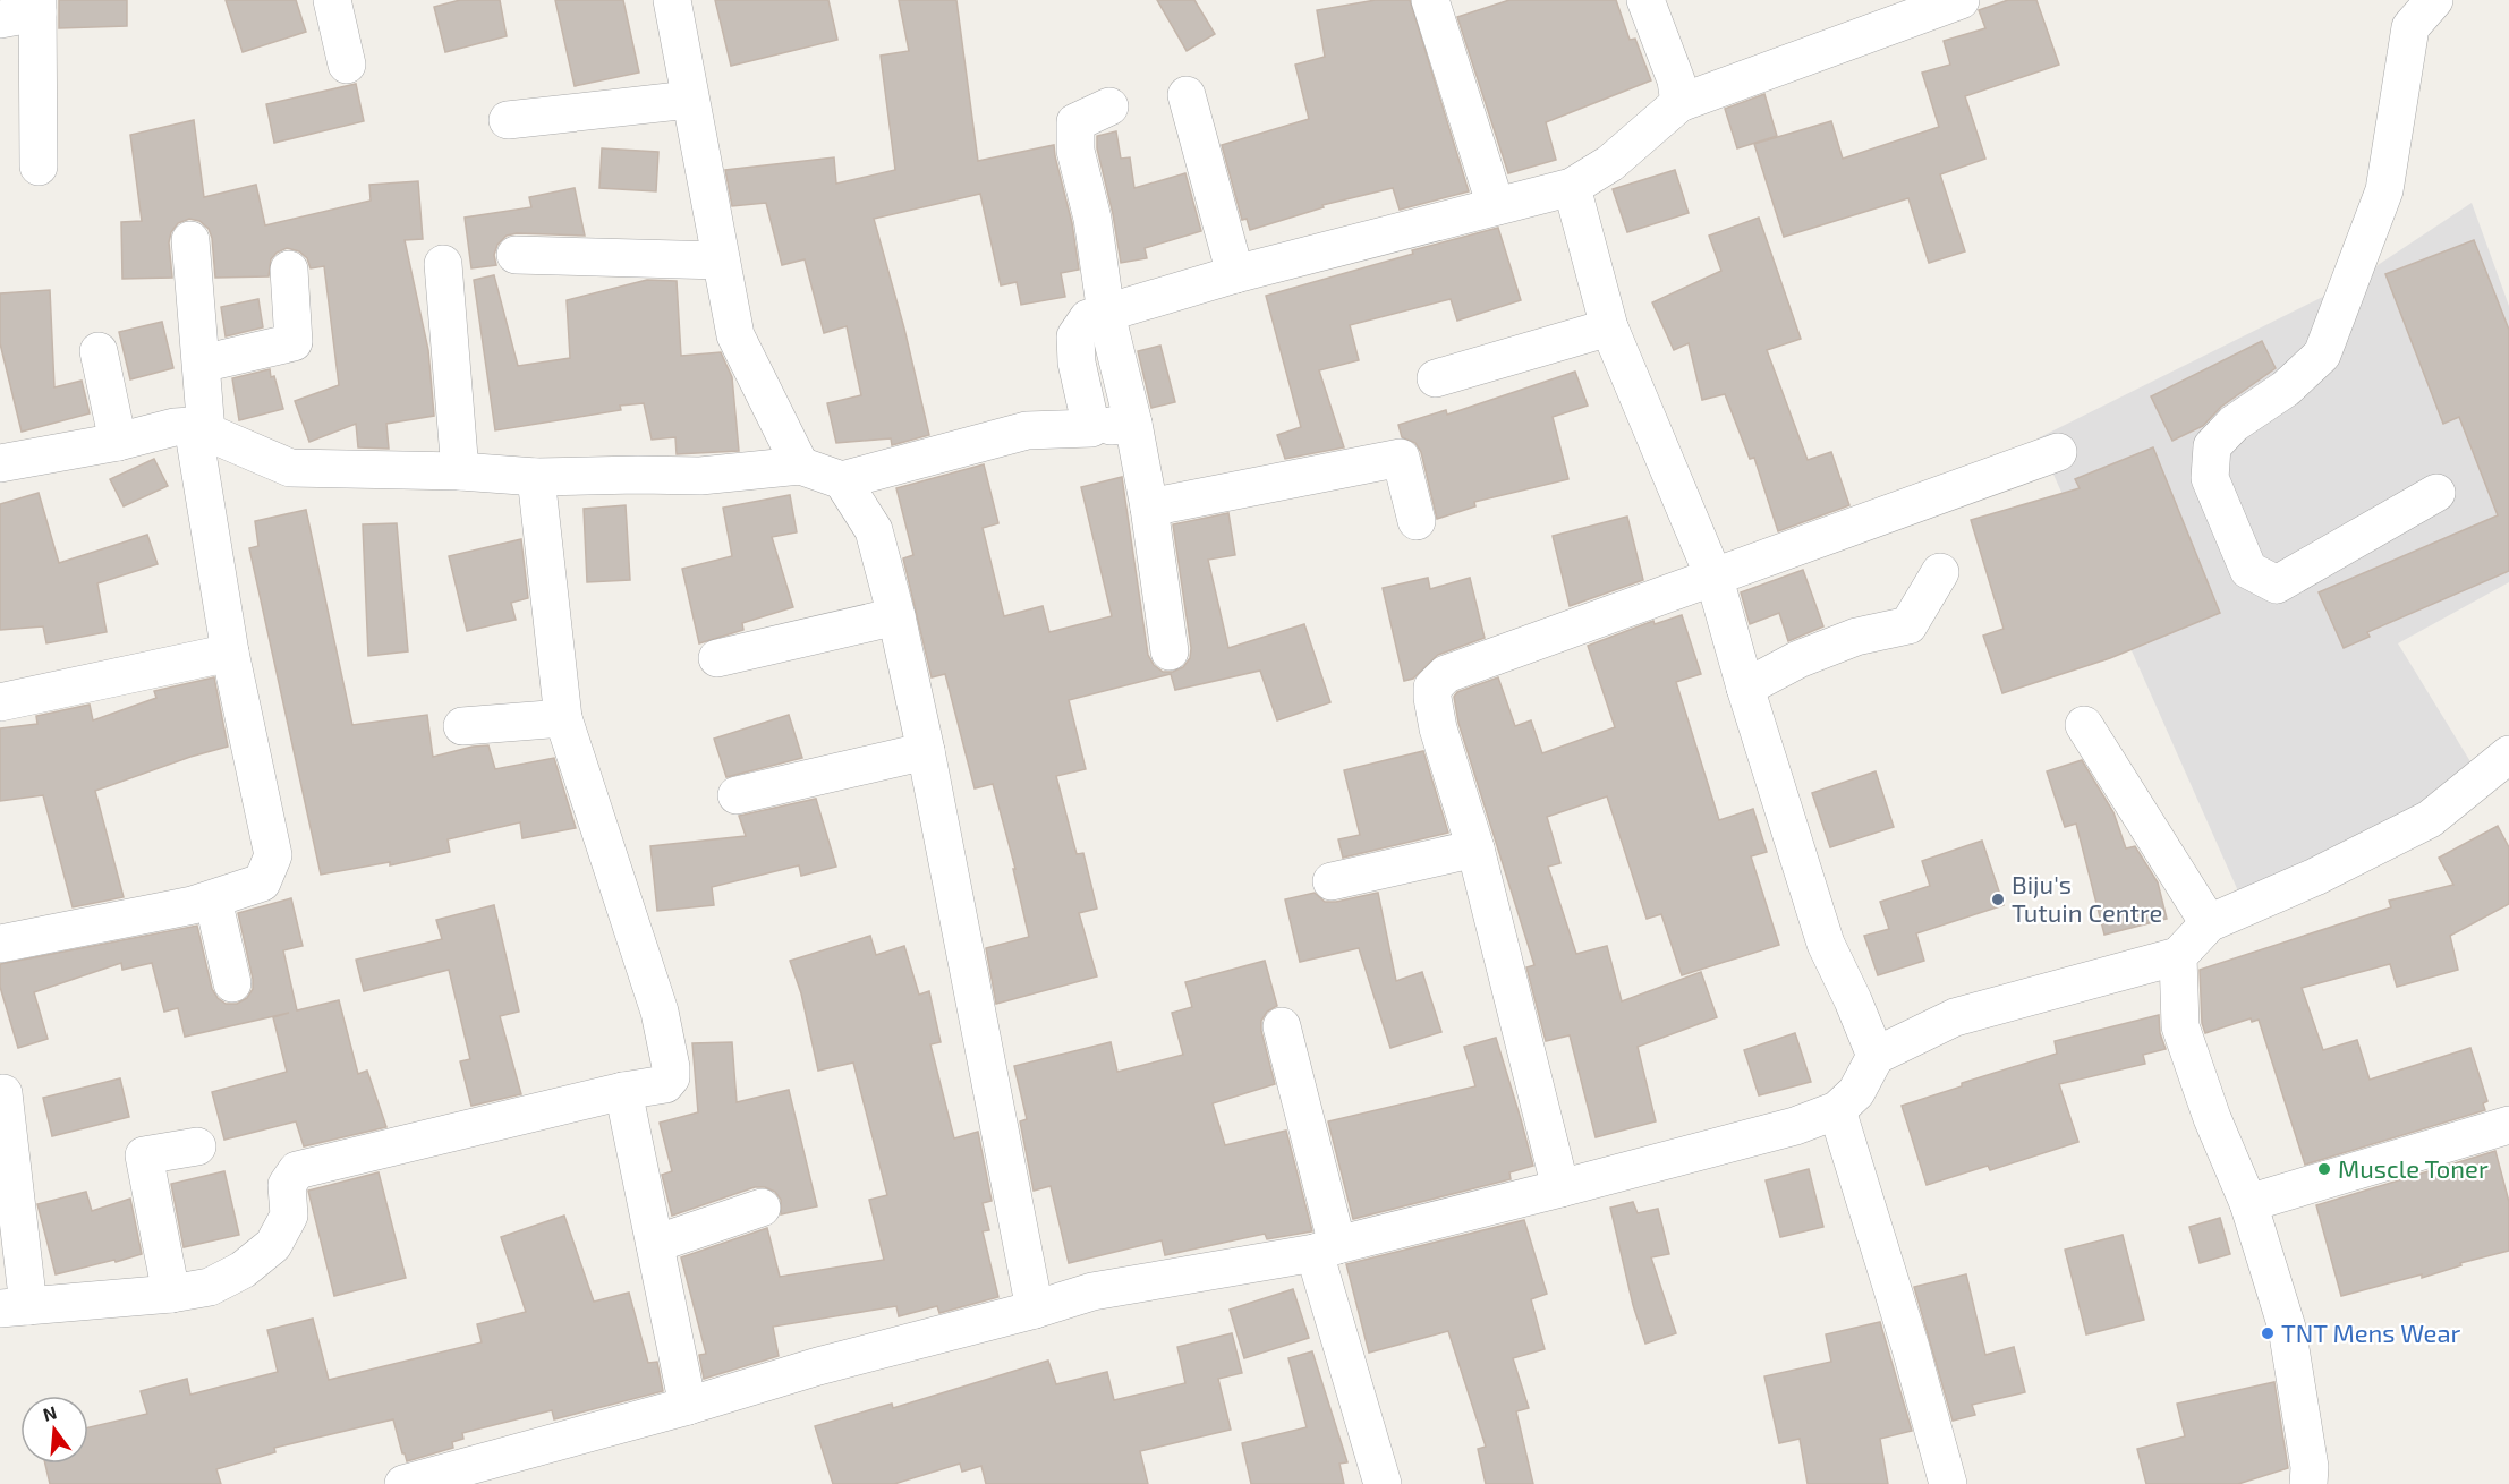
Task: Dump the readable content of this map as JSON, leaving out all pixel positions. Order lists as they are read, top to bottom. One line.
{"places":["Biju's Tutuin Centre","Muscle Toner","TNT Mens Wear"],"north":"top"}
